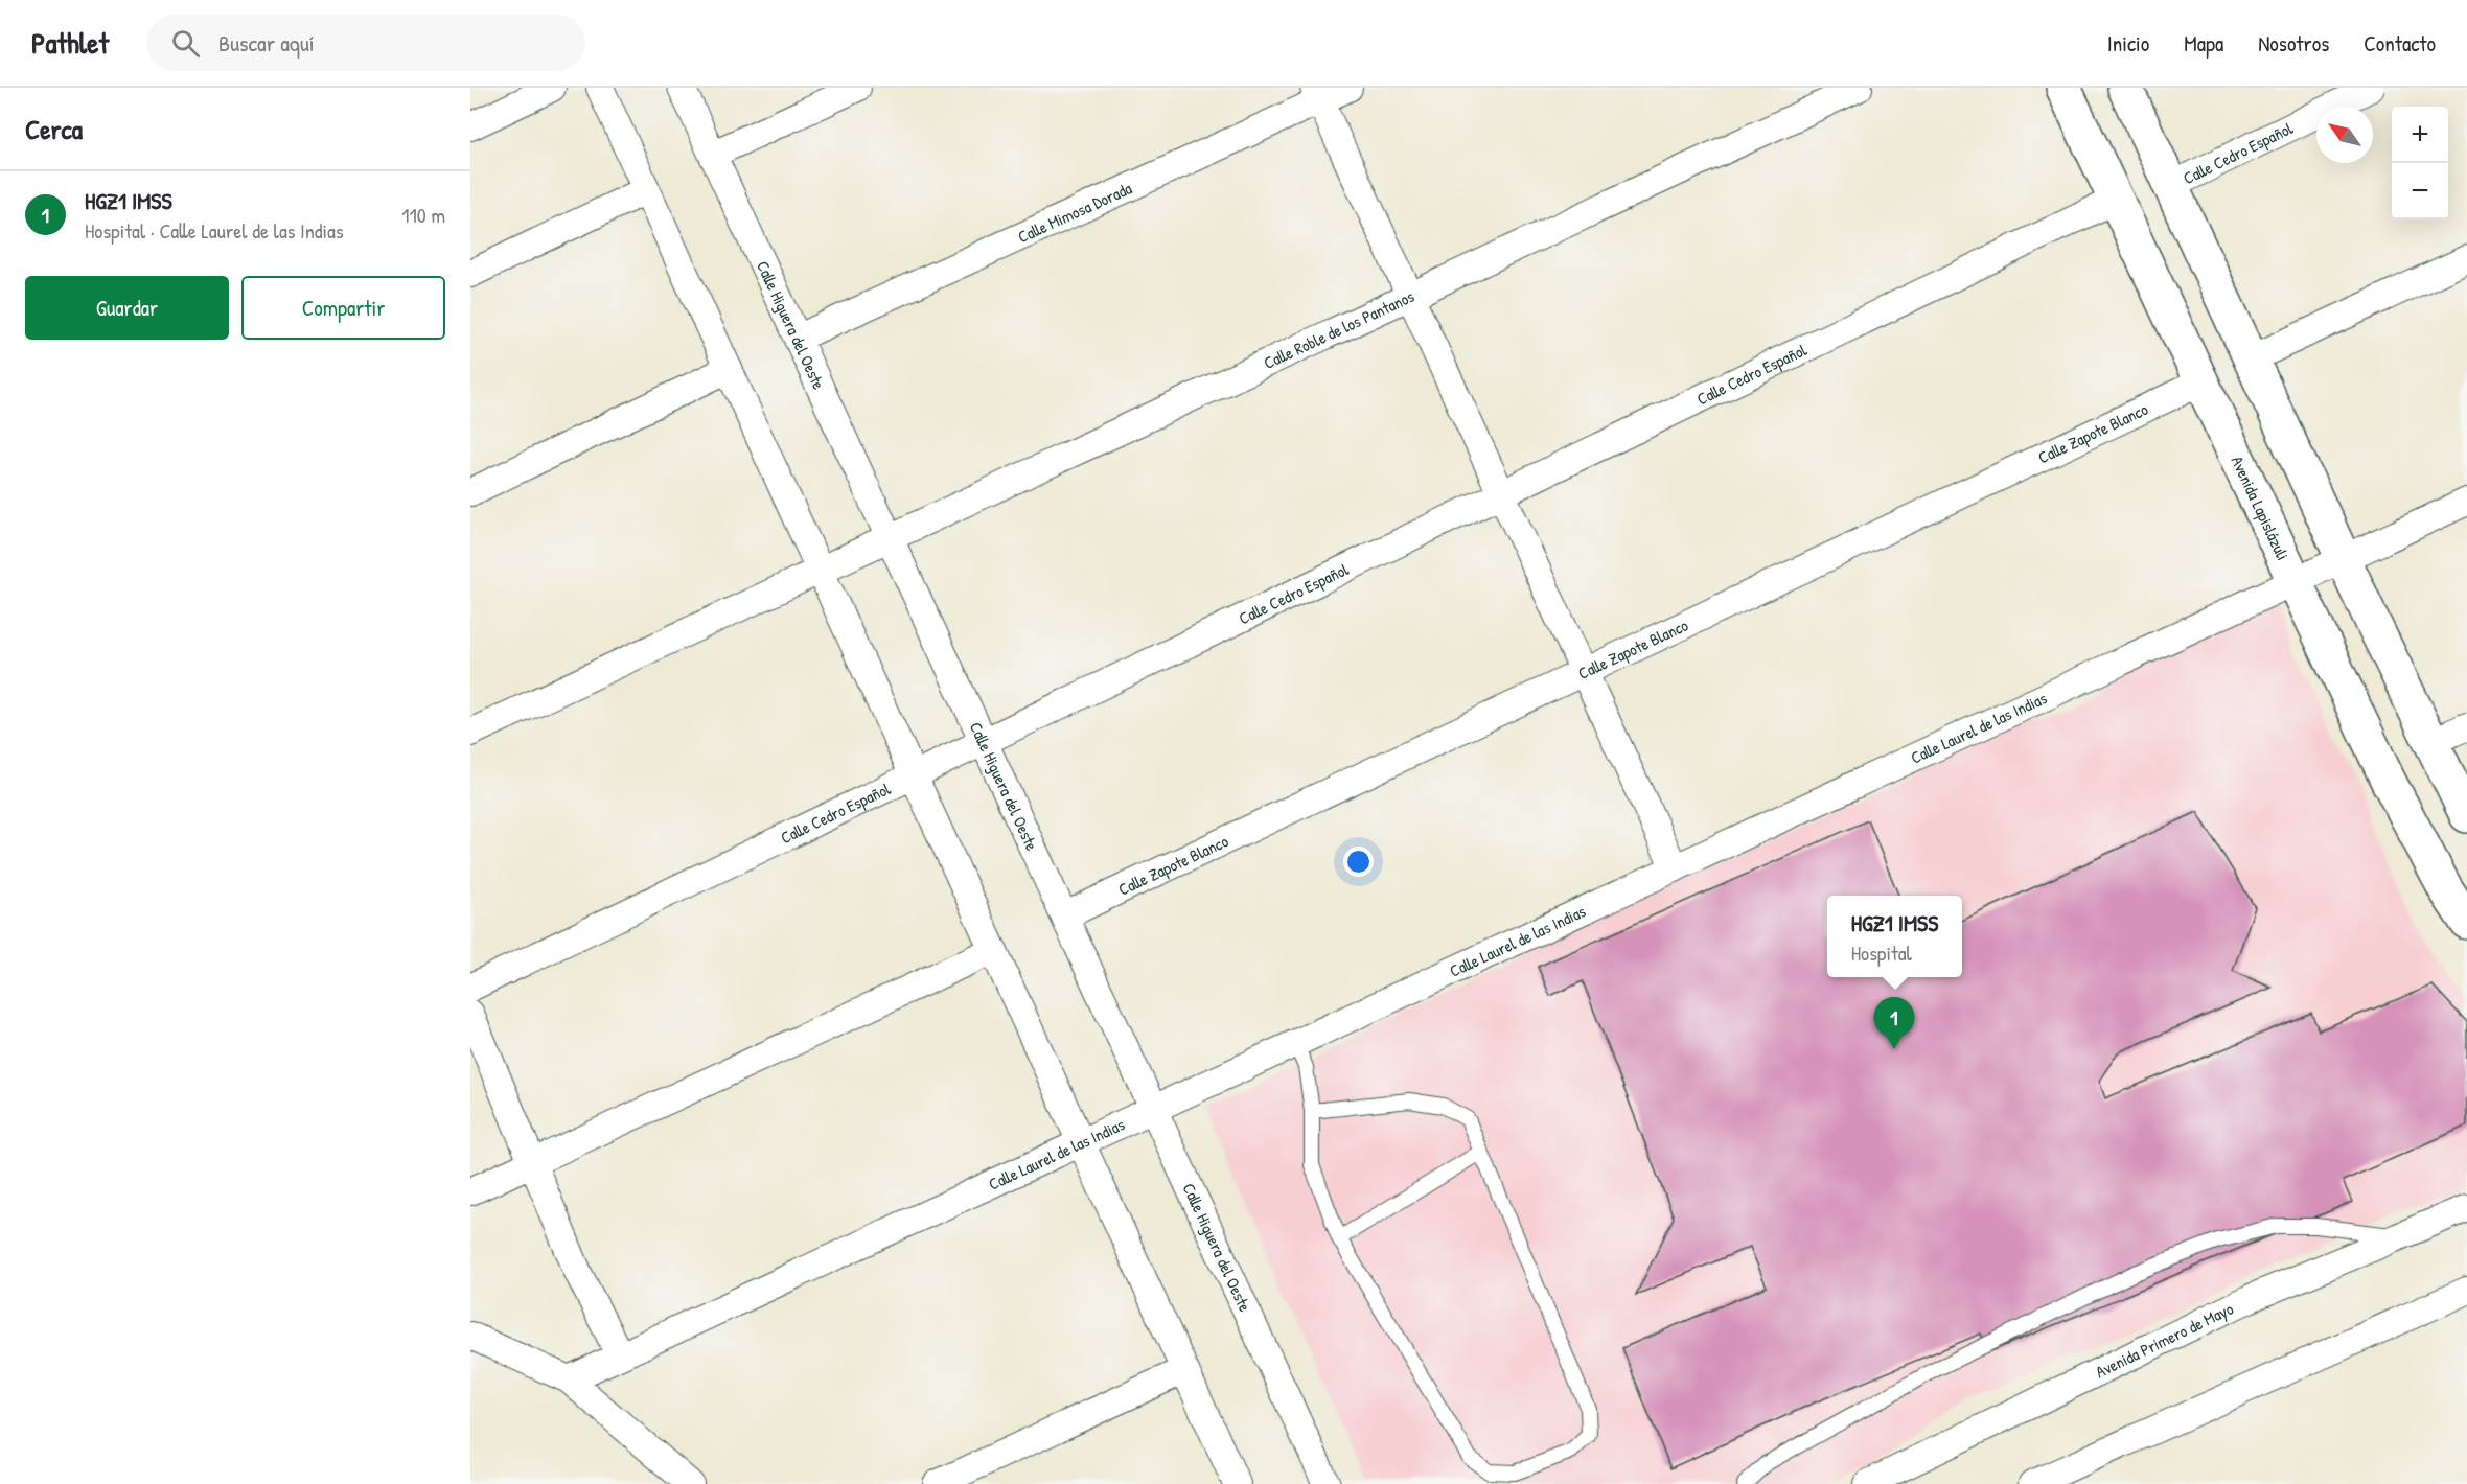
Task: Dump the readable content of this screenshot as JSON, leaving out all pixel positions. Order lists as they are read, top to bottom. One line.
{"streets":{"street":["Calle Cedro Español","Calle Mimosa Dorada","Calle Higuera del Oeste","Calle Roble de los Pantanos","Calle Zapote Blanco","Avenida Lapislázuli","Calle Laurel de las Indias","Avenida Primero de Mayo"]},"crossings":[["Calle Cedro Español","Calle Higuera del Oeste"],["Calle Cedro Español","Avenida Lapislázuli"],["Calle Mimosa Dorada","Calle Higuera del Oeste"],["Calle Higuera del Oeste","Calle Roble de los Pantanos"],["Calle Higuera del Oeste","Calle Zapote Blanco"],["Calle Higuera del Oeste","Calle Laurel de las Indias"],["Calle Zapote Blanco","Avenida Lapislázuli"],["Avenida Lapislázuli","Calle Laurel de las Indias"]],"north":"top left","page":{"header":"Pathlet","search":"Buscar aquí","nav":["Inicio","Mapa","Nosotros","Contacto"],"heading":"Cerca","map_buttons":["+","−"],"list":[{"mark":"1","name":"HGZ1 IMSS","note":"Hospital · Calle Laurel de las Indias","value":"110 m"}],"buttons":["Guardar","Compartir"],"popup":["HGZ1 IMSS","Hospital"],"pins":"1"}}
